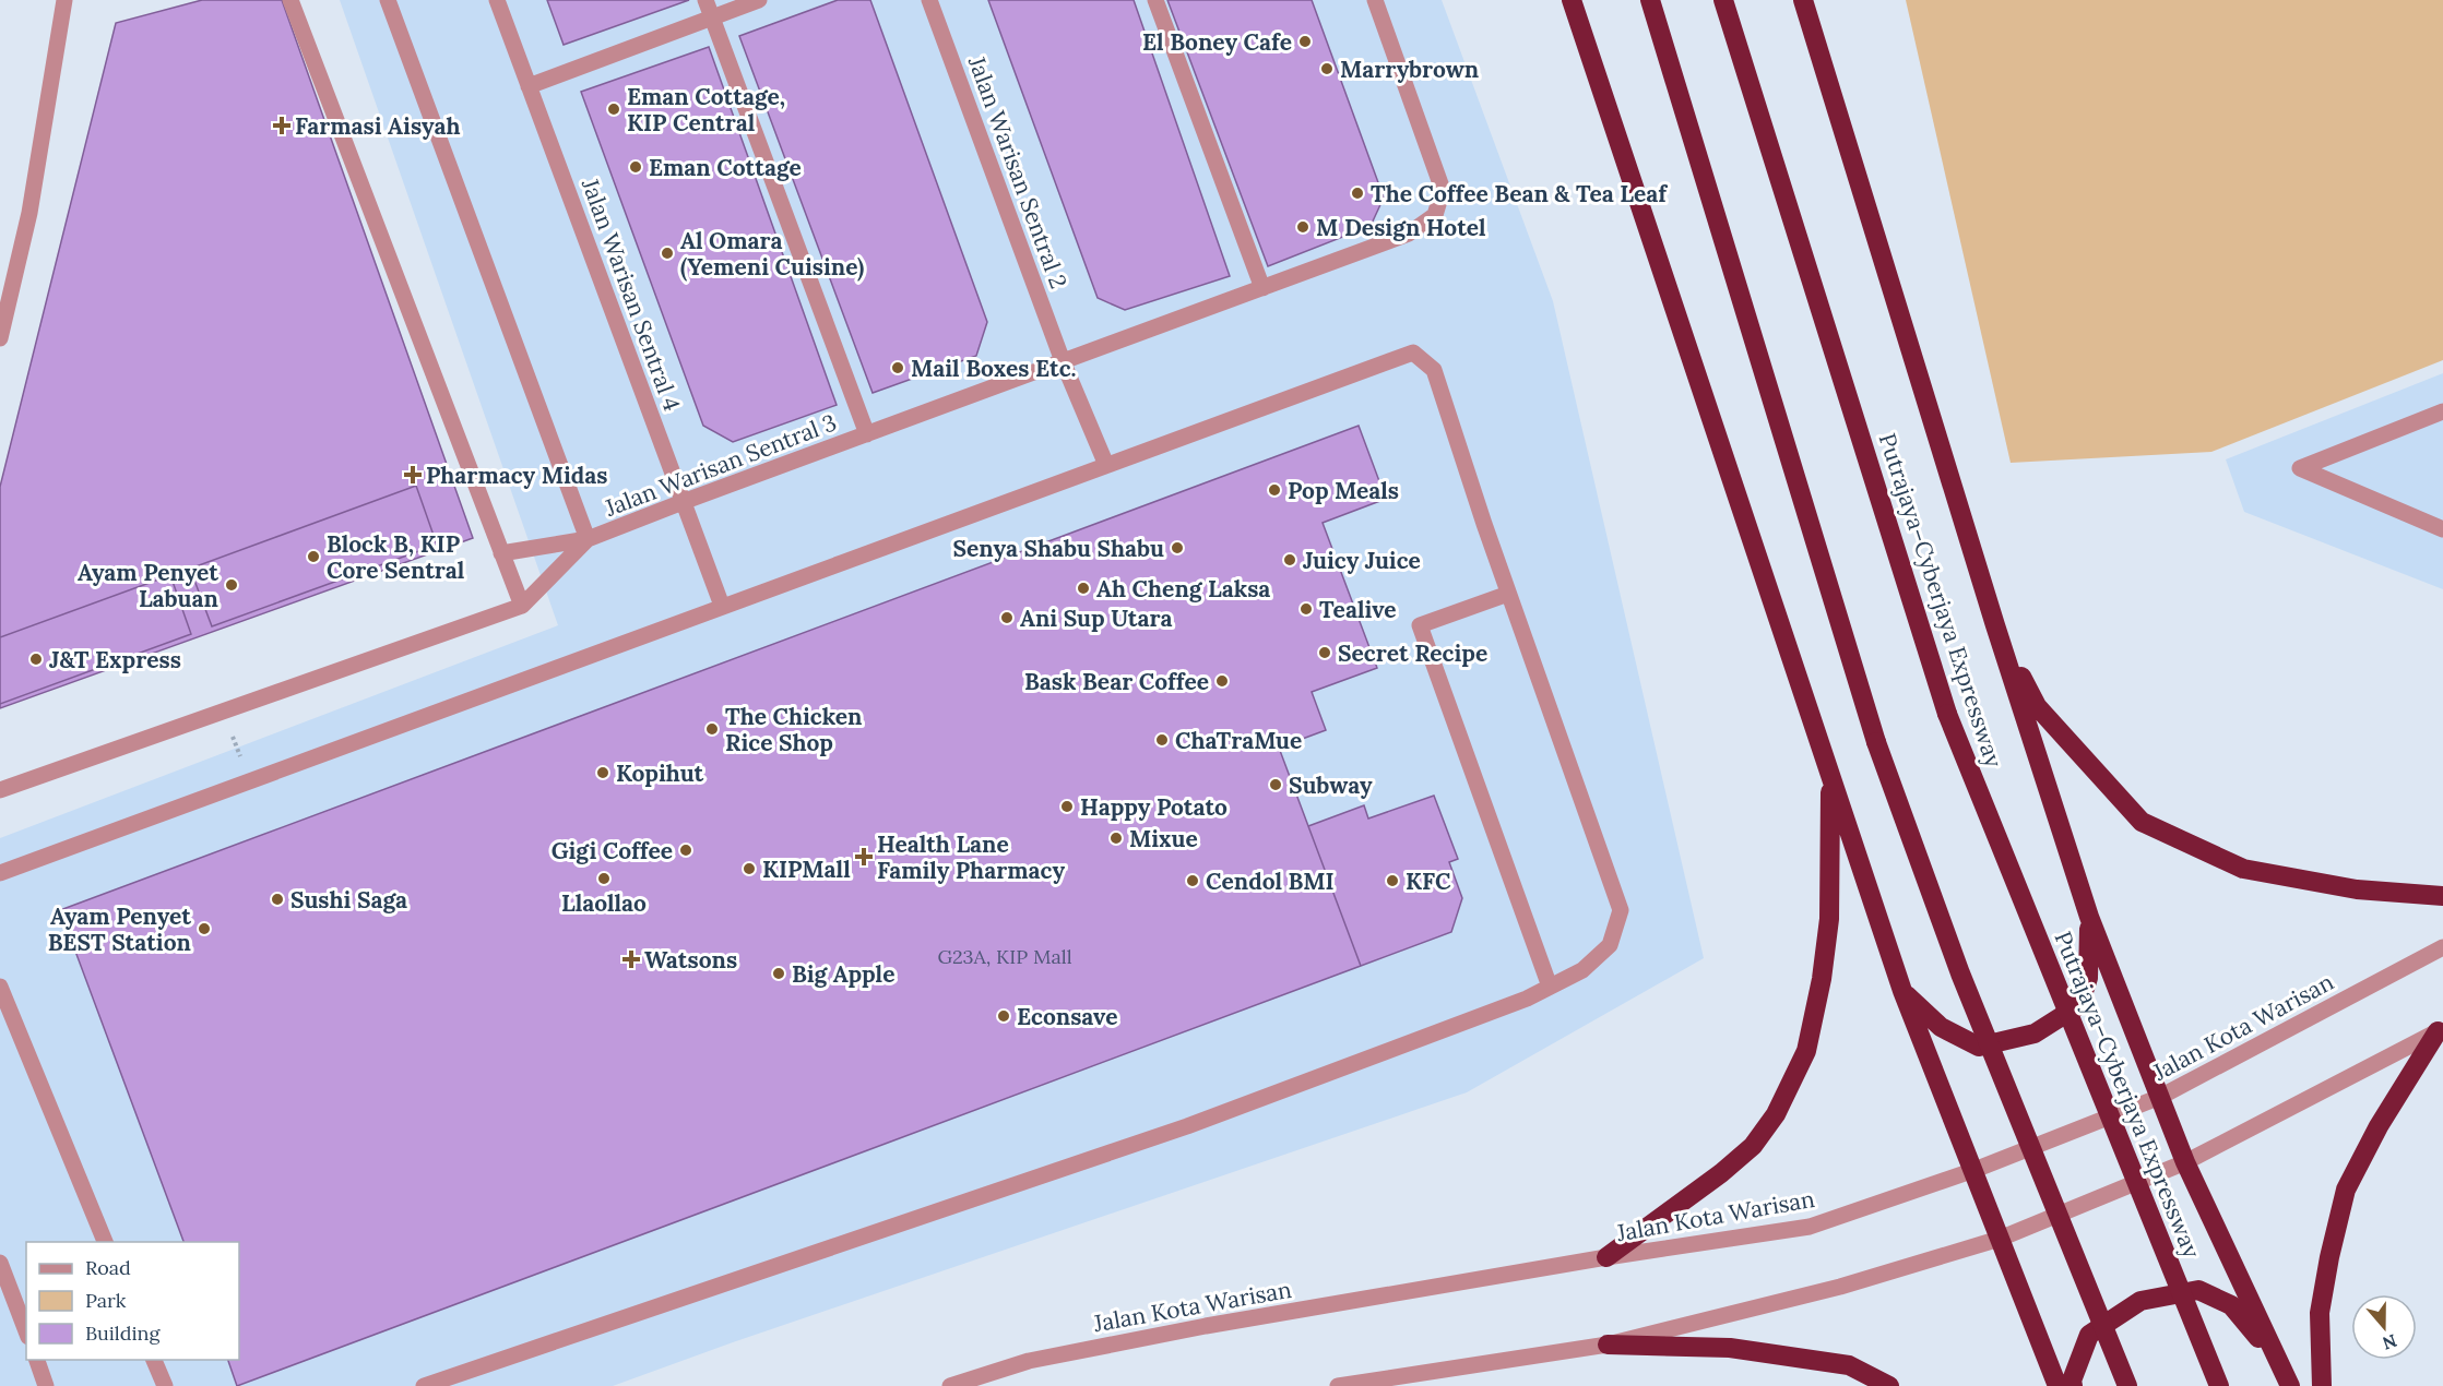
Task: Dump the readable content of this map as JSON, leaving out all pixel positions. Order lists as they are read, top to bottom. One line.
{"streets":{"highway":["Putrajaya–Cyberjaya Expressway"],"street":["Jalan Warisan Sentral 2","Jalan Warisan Sentral 4","Jalan Warisan Sentral 3","Jalan Kota Warisan"]},"crossings":[["Jalan Warisan Sentral 2","Jalan Warisan Sentral 3"],["Jalan Warisan Sentral 4","Jalan Warisan Sentral 3"]],"places":{"other":["El Boney Cafe","Marrybrown","Eman Cottage, KIP Central","Eman Cottage","The Coffee Bean & Tea Leaf","M Design Hotel","Al Omara (Yemeni Cuisine)","Mail Boxes Etc.","Pop Meals","Senya Shabu Shabu","Block B, KIP Core Sentral","Juicy Juice","Ayam Penyet Labuan","Ah Cheng Laksa","Tealive","Ani Sup Utara","Secret Recipe","J&T Express","Bask Bear Coffee","The Chicken Rice Shop","ChaTraMue","Kopihut","Subway","Happy Potato","Mixue","Gigi Coffee","KIPMall","Llaollao","Cendol BMI","KFC","Sushi Saga","Ayam Penyet BEST Station","Big Apple","Econsave"],"health":["Farmasi Aisyah","Pharmacy Midas","Health Lane Family Pharmacy","Watsons"]},"house_numbers":["G23A, KIP Mall"],"legend":["Road","Park","Building"],"north":"bottom"}
